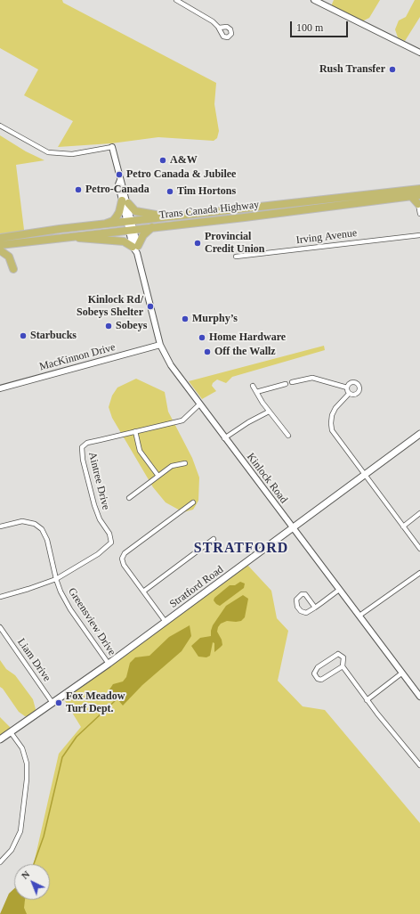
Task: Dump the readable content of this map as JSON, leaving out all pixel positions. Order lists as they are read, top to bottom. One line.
{"streets":{"highway":["Trans Canada Highway"],"main road":["Stratford Road"],"street":["Irving Avenue","MacKinnon Drive","Kinlock Road","Aintree Drive","Greensview Drive","Liam Drive"]},"crossings":[["Trans Canada Highway","Kinlock Road"],["MacKinnon Drive","Kinlock Road"],["Kinlock Road","Stratford Road"],["Aintree Drive","Greensview Drive"],["Stratford Road","Greensview Drive"],["Stratford Road","Liam Drive"]],"districts":["STRATFORD"],"places":["Rush Transfer","A&W","Petro Canada & Jubilee","Petro-Canada","Tim Hortons","Provincial Credit Union","Kinlock Rd/ Sobeys Shelter","Murphy’s","Sobeys","Starbucks","Home Hardware","Off the Wallz","Fox Meadow Turf Dept."],"scale_bar":"100 m","north":"top left"}
